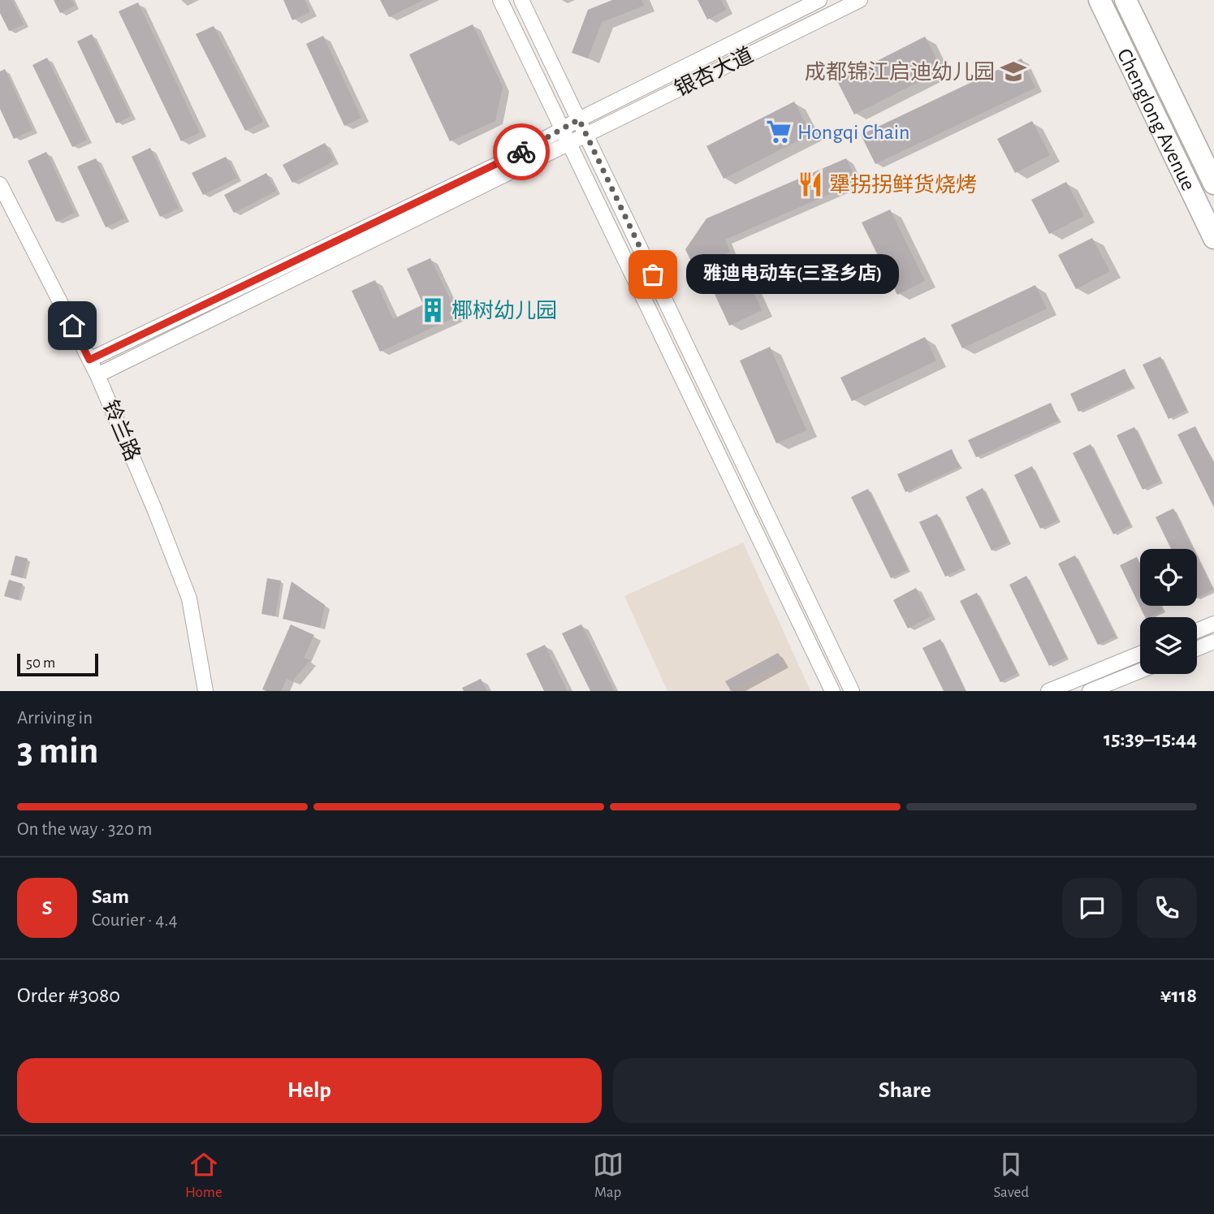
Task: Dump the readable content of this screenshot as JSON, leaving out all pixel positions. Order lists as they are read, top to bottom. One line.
{"streets":{"highway":["Chenglong Avenue"],"street":["银杏大道","铃兰路"]},"crossings":[["银杏大道","铃兰路"]],"places":{"school or university":["成都锦江启迪幼儿园"],"supermarket":["Hongqi Chain"],"restaurant":["犟拐拐鲜货烧烤"],"other":["雅迪电动车(三圣乡店)"],"building":["椰树幼儿园"]},"scale_bar":"50 m","page":{"bubble":"雅迪电动车(三圣乡店)","scale":"50 m","heading":["3 min","Arriving in","15:39–15:44"],"panel":["Sam","Courier · 4.4","Order #3080","¥118"],"bar":"On the way · 320 m","round":"S","buttons":["Help","Share"],"tabs":["Home","Map","Saved"]}}
